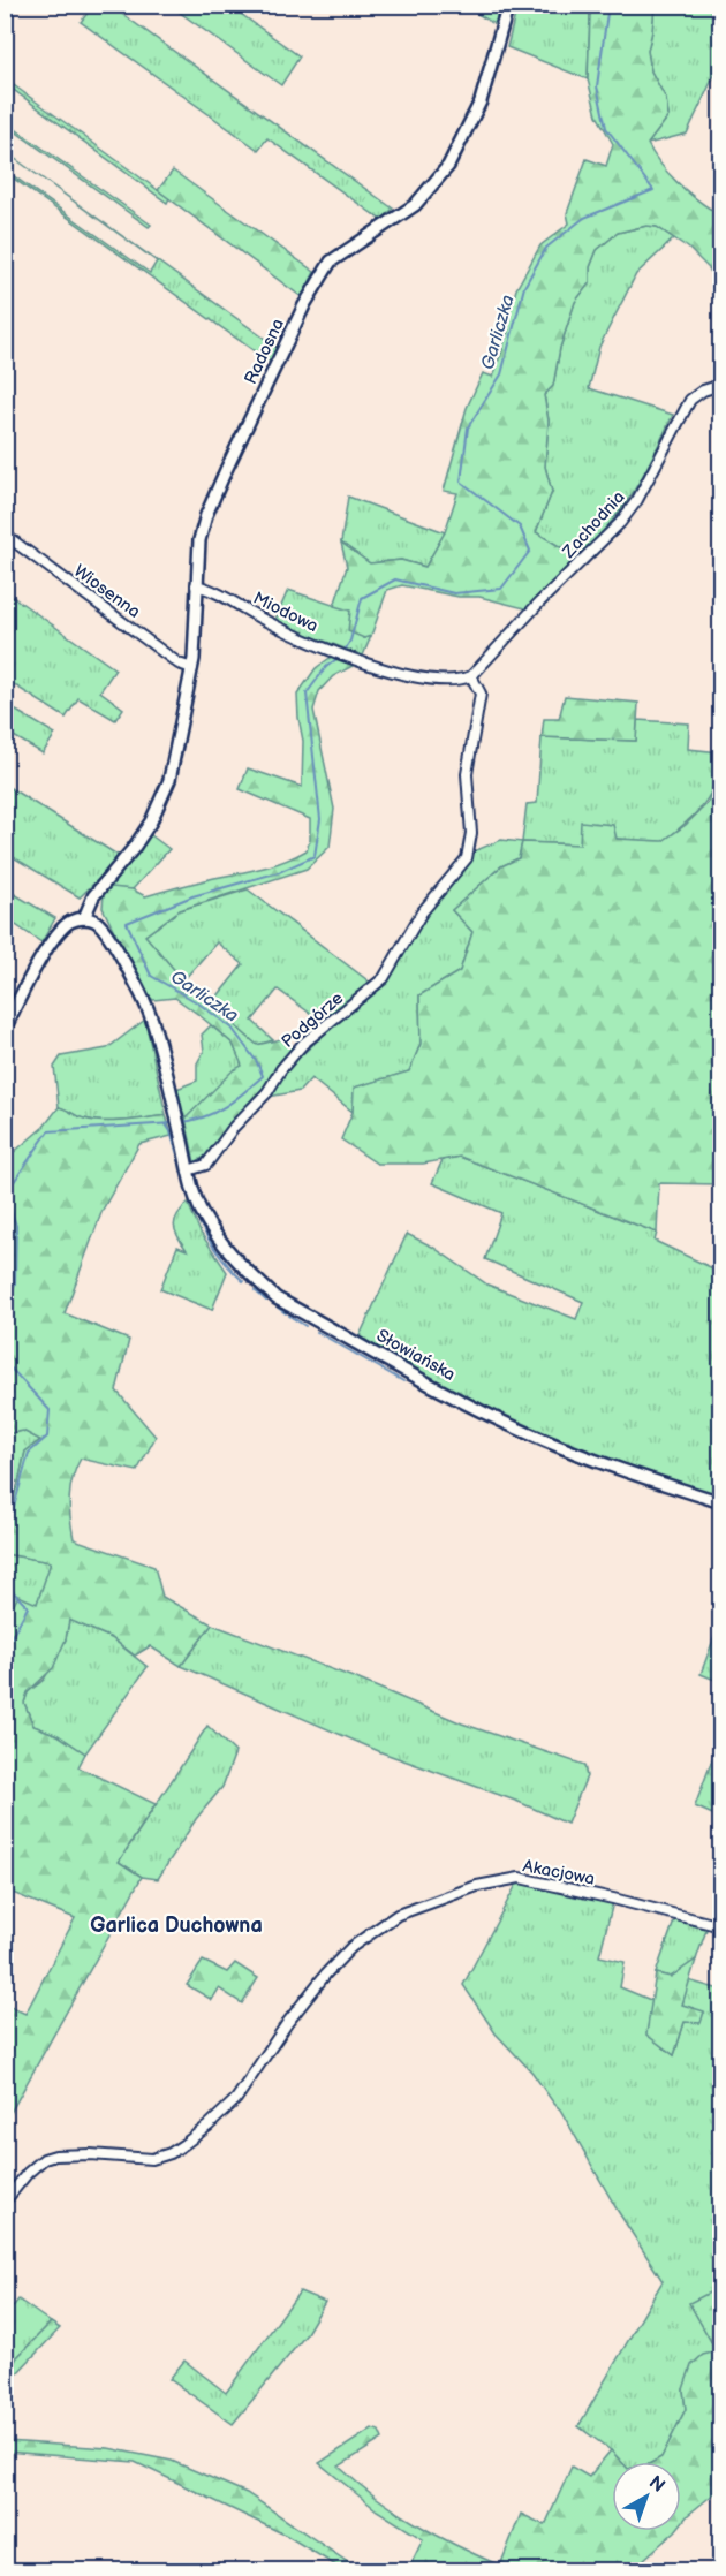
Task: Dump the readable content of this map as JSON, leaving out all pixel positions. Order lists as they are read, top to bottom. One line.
{"streets":{"street":["Radosna","Zachodnia","Wiosenna","Miodowa","Podgórze","Słowiańska","Akacjowa"]},"crossings":[["Radosna","Wiosenna"],["Radosna","Miodowa"],["Radosna","Słowiańska"],["Zachodnia","Miodowa"],["Zachodnia","Podgórze"],["Miodowa","Podgórze"],["Podgórze","Słowiańska"]],"districts":["Garlica Duchowna"],"water":["Garliczka"],"north":"top right"}
